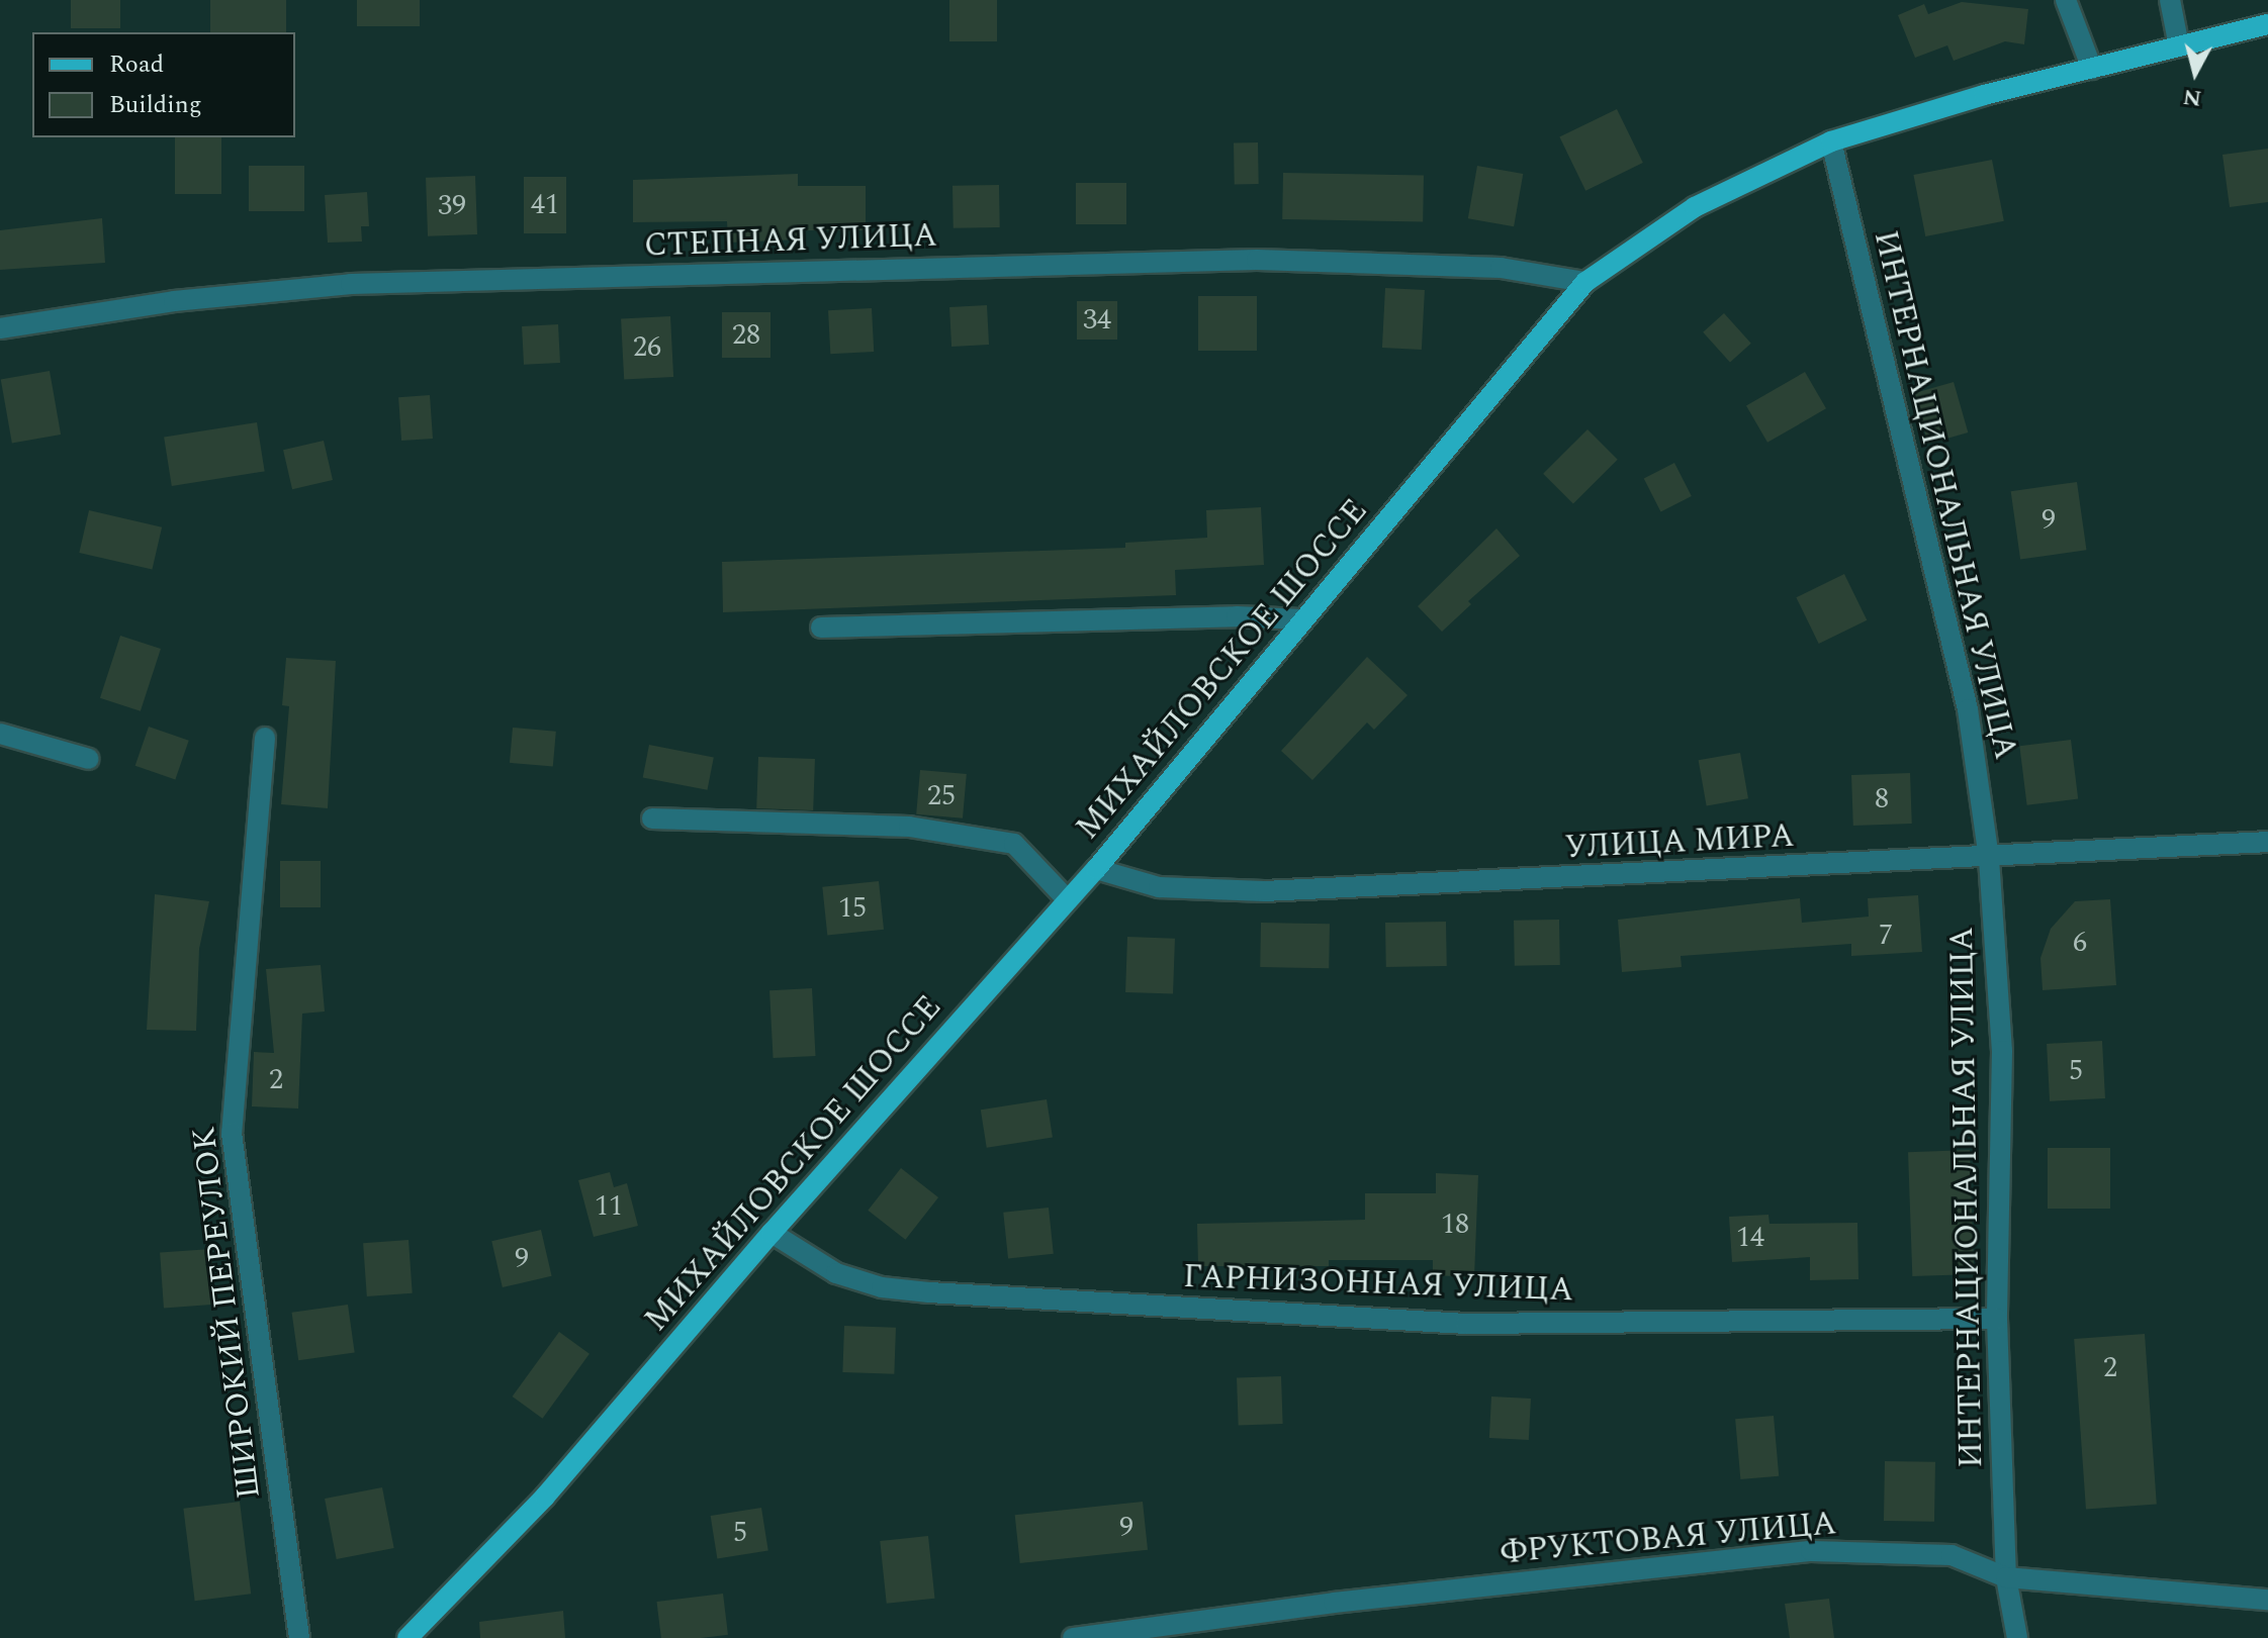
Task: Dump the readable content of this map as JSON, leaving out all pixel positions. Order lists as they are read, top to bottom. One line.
{"streets":{"main road":["МИХАЙЛОВСКОЕ ШОССЕ"],"street":["СТЕПНАЯ УЛИЦА","ИНТЕРНАЦИОНАЛЬНАЯ УЛИЦА","УЛИЦА МИРА","ГАРНИЗОННАЯ УЛИЦА","ШИРОКИЙ ПЕРЕУЛОК","ФРУКТОВАЯ УЛИЦА"]},"crossings":[["СТЕПНАЯ УЛИЦА","МИХАЙЛОВСКОЕ ШОССЕ"],["ИНТЕРНАЦИОНАЛЬНАЯ УЛИЦА","МИХАЙЛОВСКОЕ ШОССЕ"],["ИНТЕРНАЦИОНАЛЬНАЯ УЛИЦА","УЛИЦА МИРА"],["ИНТЕРНАЦИОНАЛЬНАЯ УЛИЦА","ГАРНИЗОННАЯ УЛИЦА"],["ИНТЕРНАЦИОНАЛЬНАЯ УЛИЦА","ФРУКТОВАЯ УЛИЦА"],["МИХАЙЛОВСКОЕ ШОССЕ","УЛИЦА МИРА"],["МИХАЙЛОВСКОЕ ШОССЕ","ГАРНИЗОННАЯ УЛИЦА"]],"house_numbers":["41","39","34","28","26","9","25","8","15","7","6","5","2","11","18","14","9","2","9","5"],"legend":["Road","Building"],"north":"bottom"}
